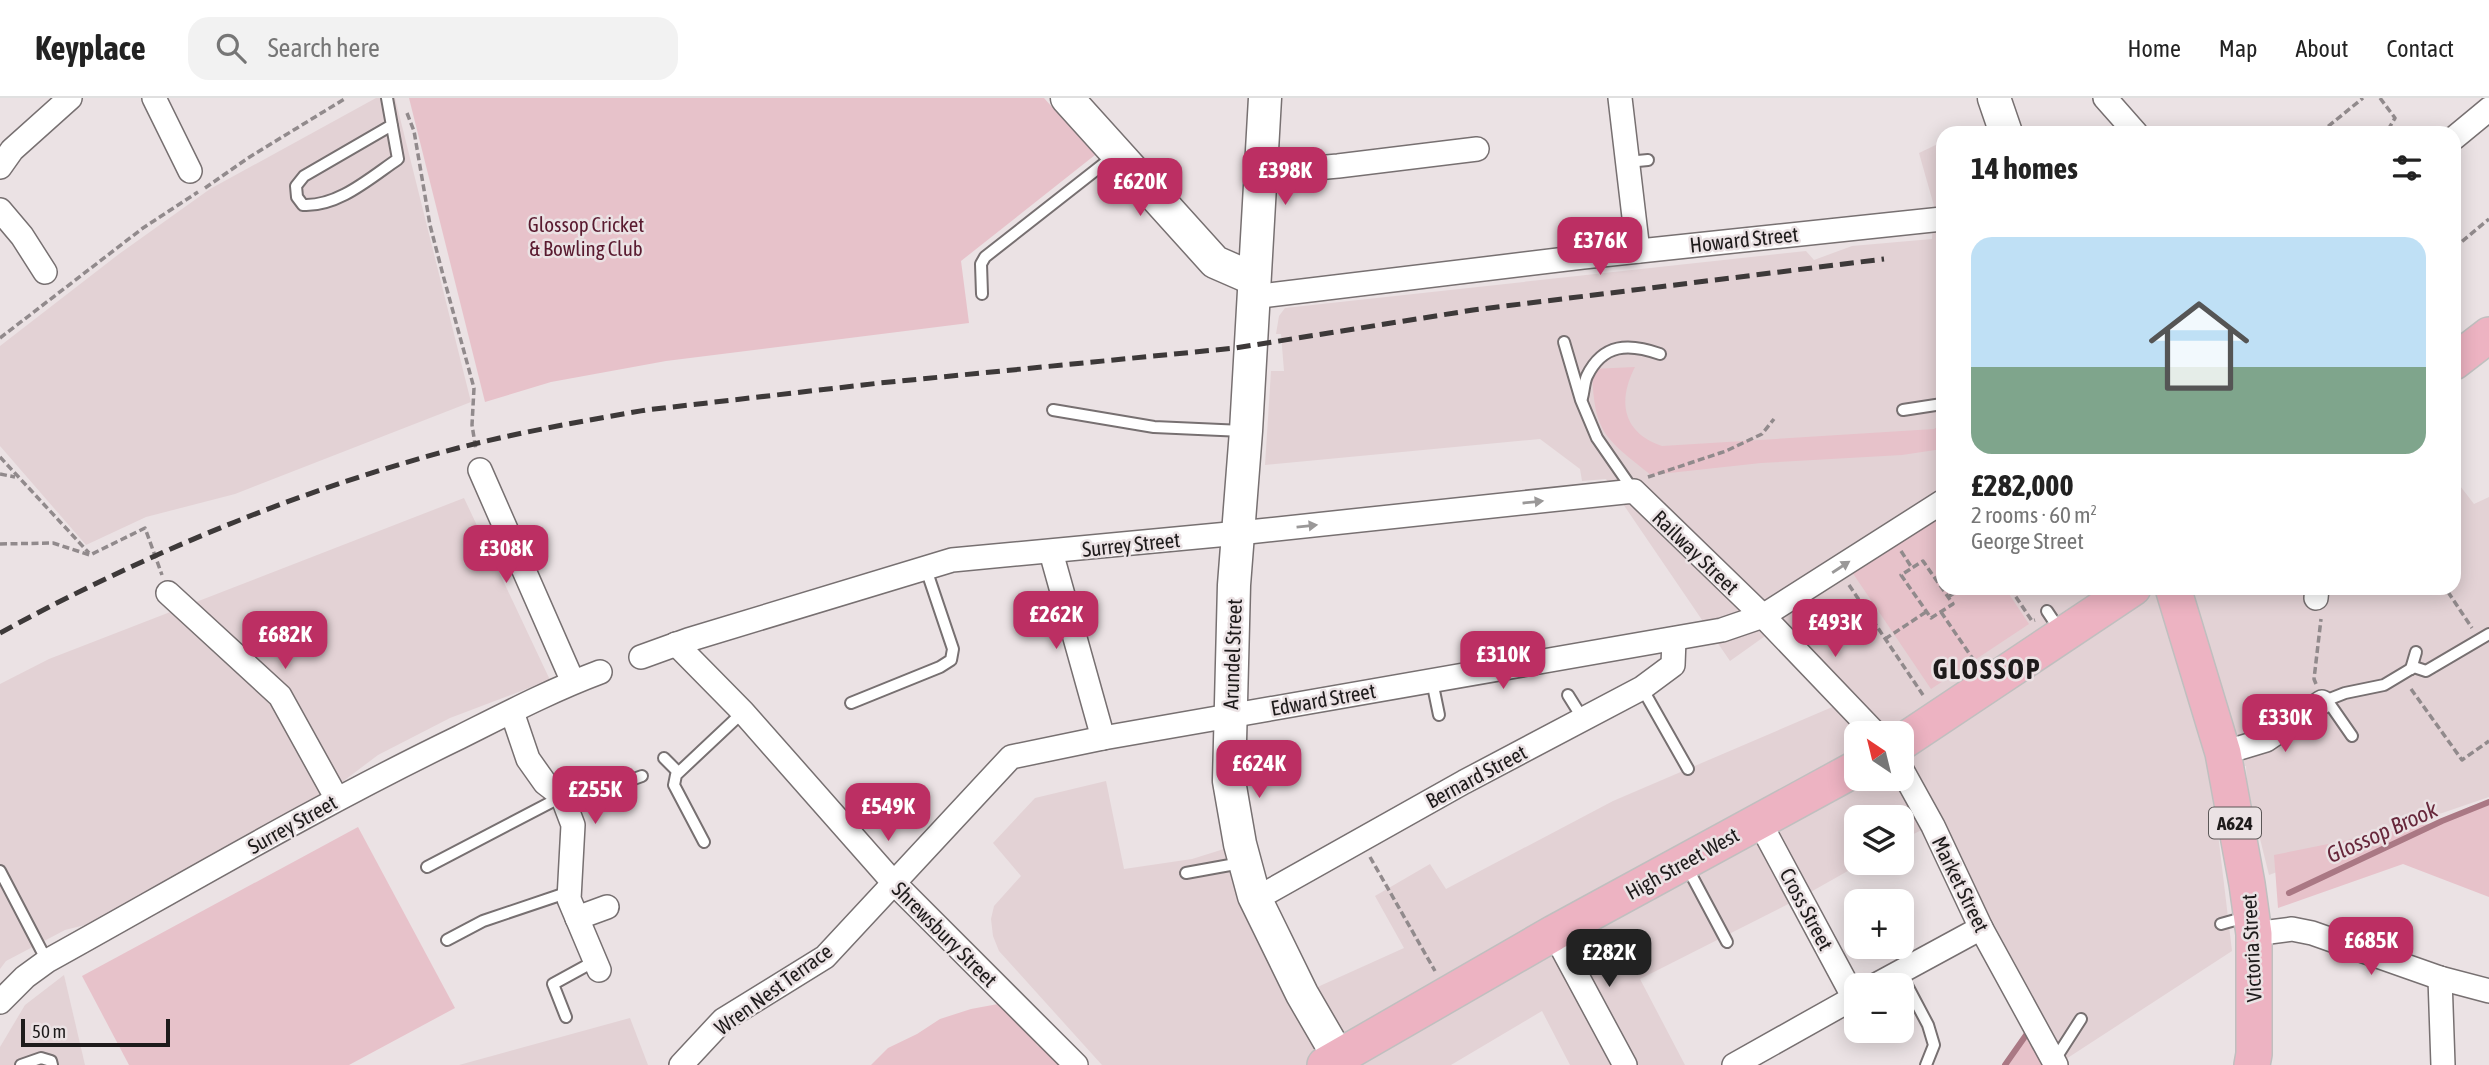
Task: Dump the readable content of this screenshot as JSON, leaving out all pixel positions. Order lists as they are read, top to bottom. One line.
{"streets":{"main road":["A624","High Street West","Victoria Street"],"street":["Howard Street","Surrey Street","Railway Street","Arundel Street","Edward Street","Bernard Street","Market Street","Cross Street","Shrewsbury Street","Wren Nest Terrace"]},"crossings":[["Howard Street","Arundel Street"],["Surrey Street","Railway Street"],["Surrey Street","Arundel Street"],["Surrey Street","Shrewsbury Street"],["Railway Street","Edward Street"],["Arundel Street","Edward Street"],["Arundel Street","Bernard Street"],["Arundel Street","High Street West"],["Edward Street","Bernard Street"],["Edward Street","Shrewsbury Street"],["Edward Street","Wren Nest Terrace"],["High Street West","Cross Street"],["Shrewsbury Street","Wren Nest Terrace"]],"districts":["GLOSSOP"],"water":["Glossop Brook"],"parks":["Glossop Cricket & Bowling Club"],"scale_bar":"50 m","north":"top left","page":{"header":"Keyplace","search":"Search here","nav":["Home","Map","About","Contact"],"heading":"14 homes","price":["£398K","£620K","£376K","£308K","£262K","£493K","£682K","£310K","£330K","£624K","£255K","£549K","£685K","£282K"],"list":[{"name":"£282,000","note":"2 rooms · 60 m² · George Street"}],"map_buttons":["+","−"],"scale":"50 m"}}
